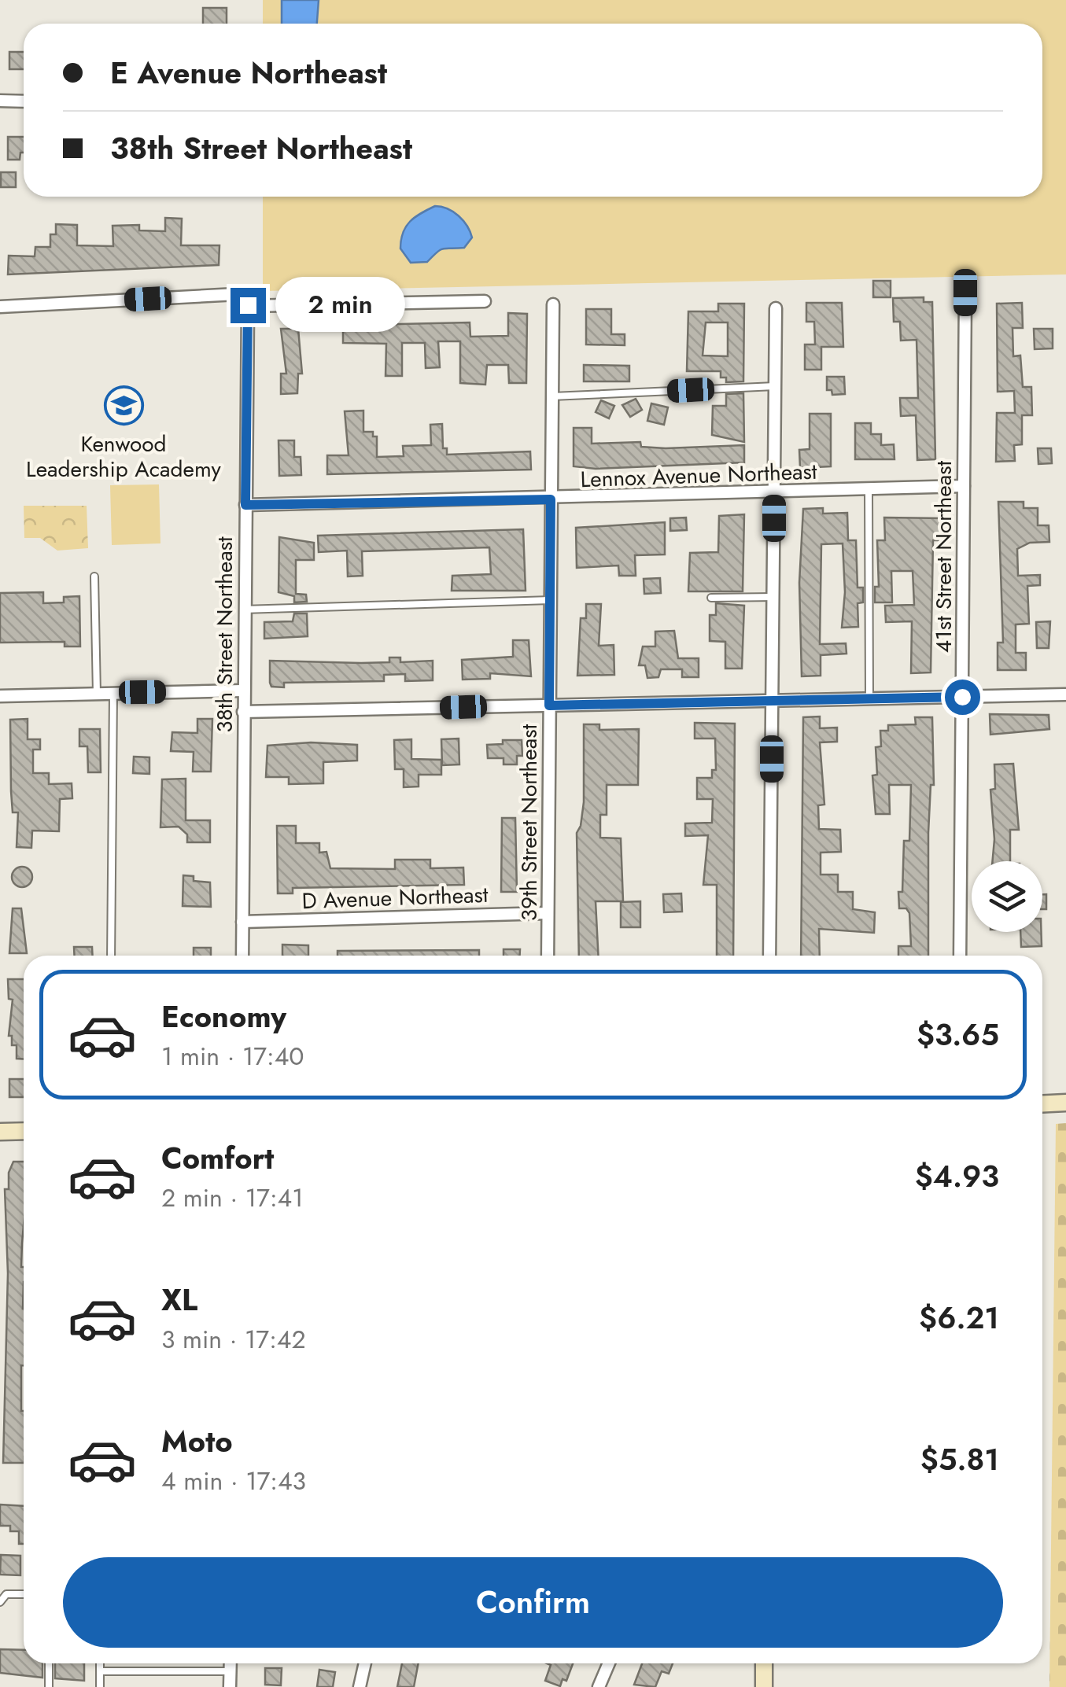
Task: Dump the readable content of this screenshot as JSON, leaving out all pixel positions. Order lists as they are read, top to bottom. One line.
{"streets":{"street":["Lennox Avenue Northeast","41st Street Northeast","38th Street Northeast","39th Street Northeast","D Avenue Northeast"]},"crossings":[["Lennox Avenue Northeast","41st Street Northeast"],["Lennox Avenue Northeast","38th Street Northeast"],["Lennox Avenue Northeast","39th Street Northeast"],["38th Street Northeast","D Avenue Northeast"],["39th Street Northeast","D Avenue Northeast"]],"places":{"school or university":["Kenwood Leadership Academy"]},"page":{"banner":["E Avenue Northeast","38th Street Northeast"],"bubble":"2 min","list":[{"name":"Economy","note":"1 min · 17:40","value":"$3.65"},{"name":"Comfort","note":"2 min · 17:41","value":"$4.93"},{"name":"XL","note":"3 min · 17:42","value":"$6.21"},{"name":"Moto","note":"4 min · 17:43","value":"$5.81"}],"buttons":"Confirm"}}
